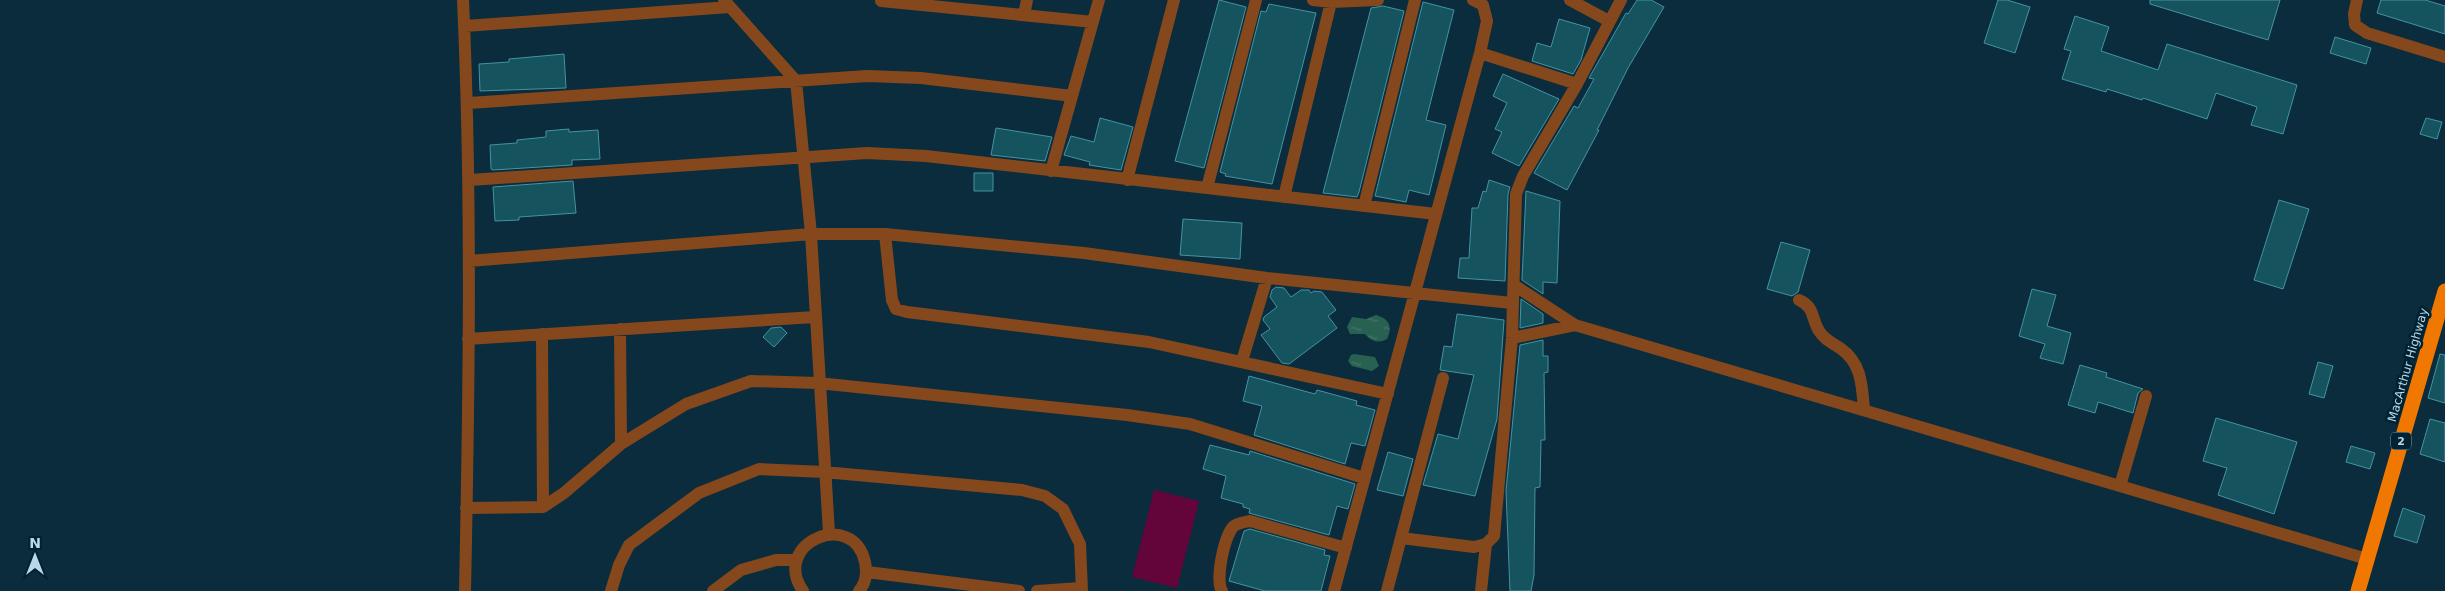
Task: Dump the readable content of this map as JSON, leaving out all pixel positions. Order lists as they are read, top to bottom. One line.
{"streets":{"highway":["MacArthur Highway","2"]},"north":"top"}
